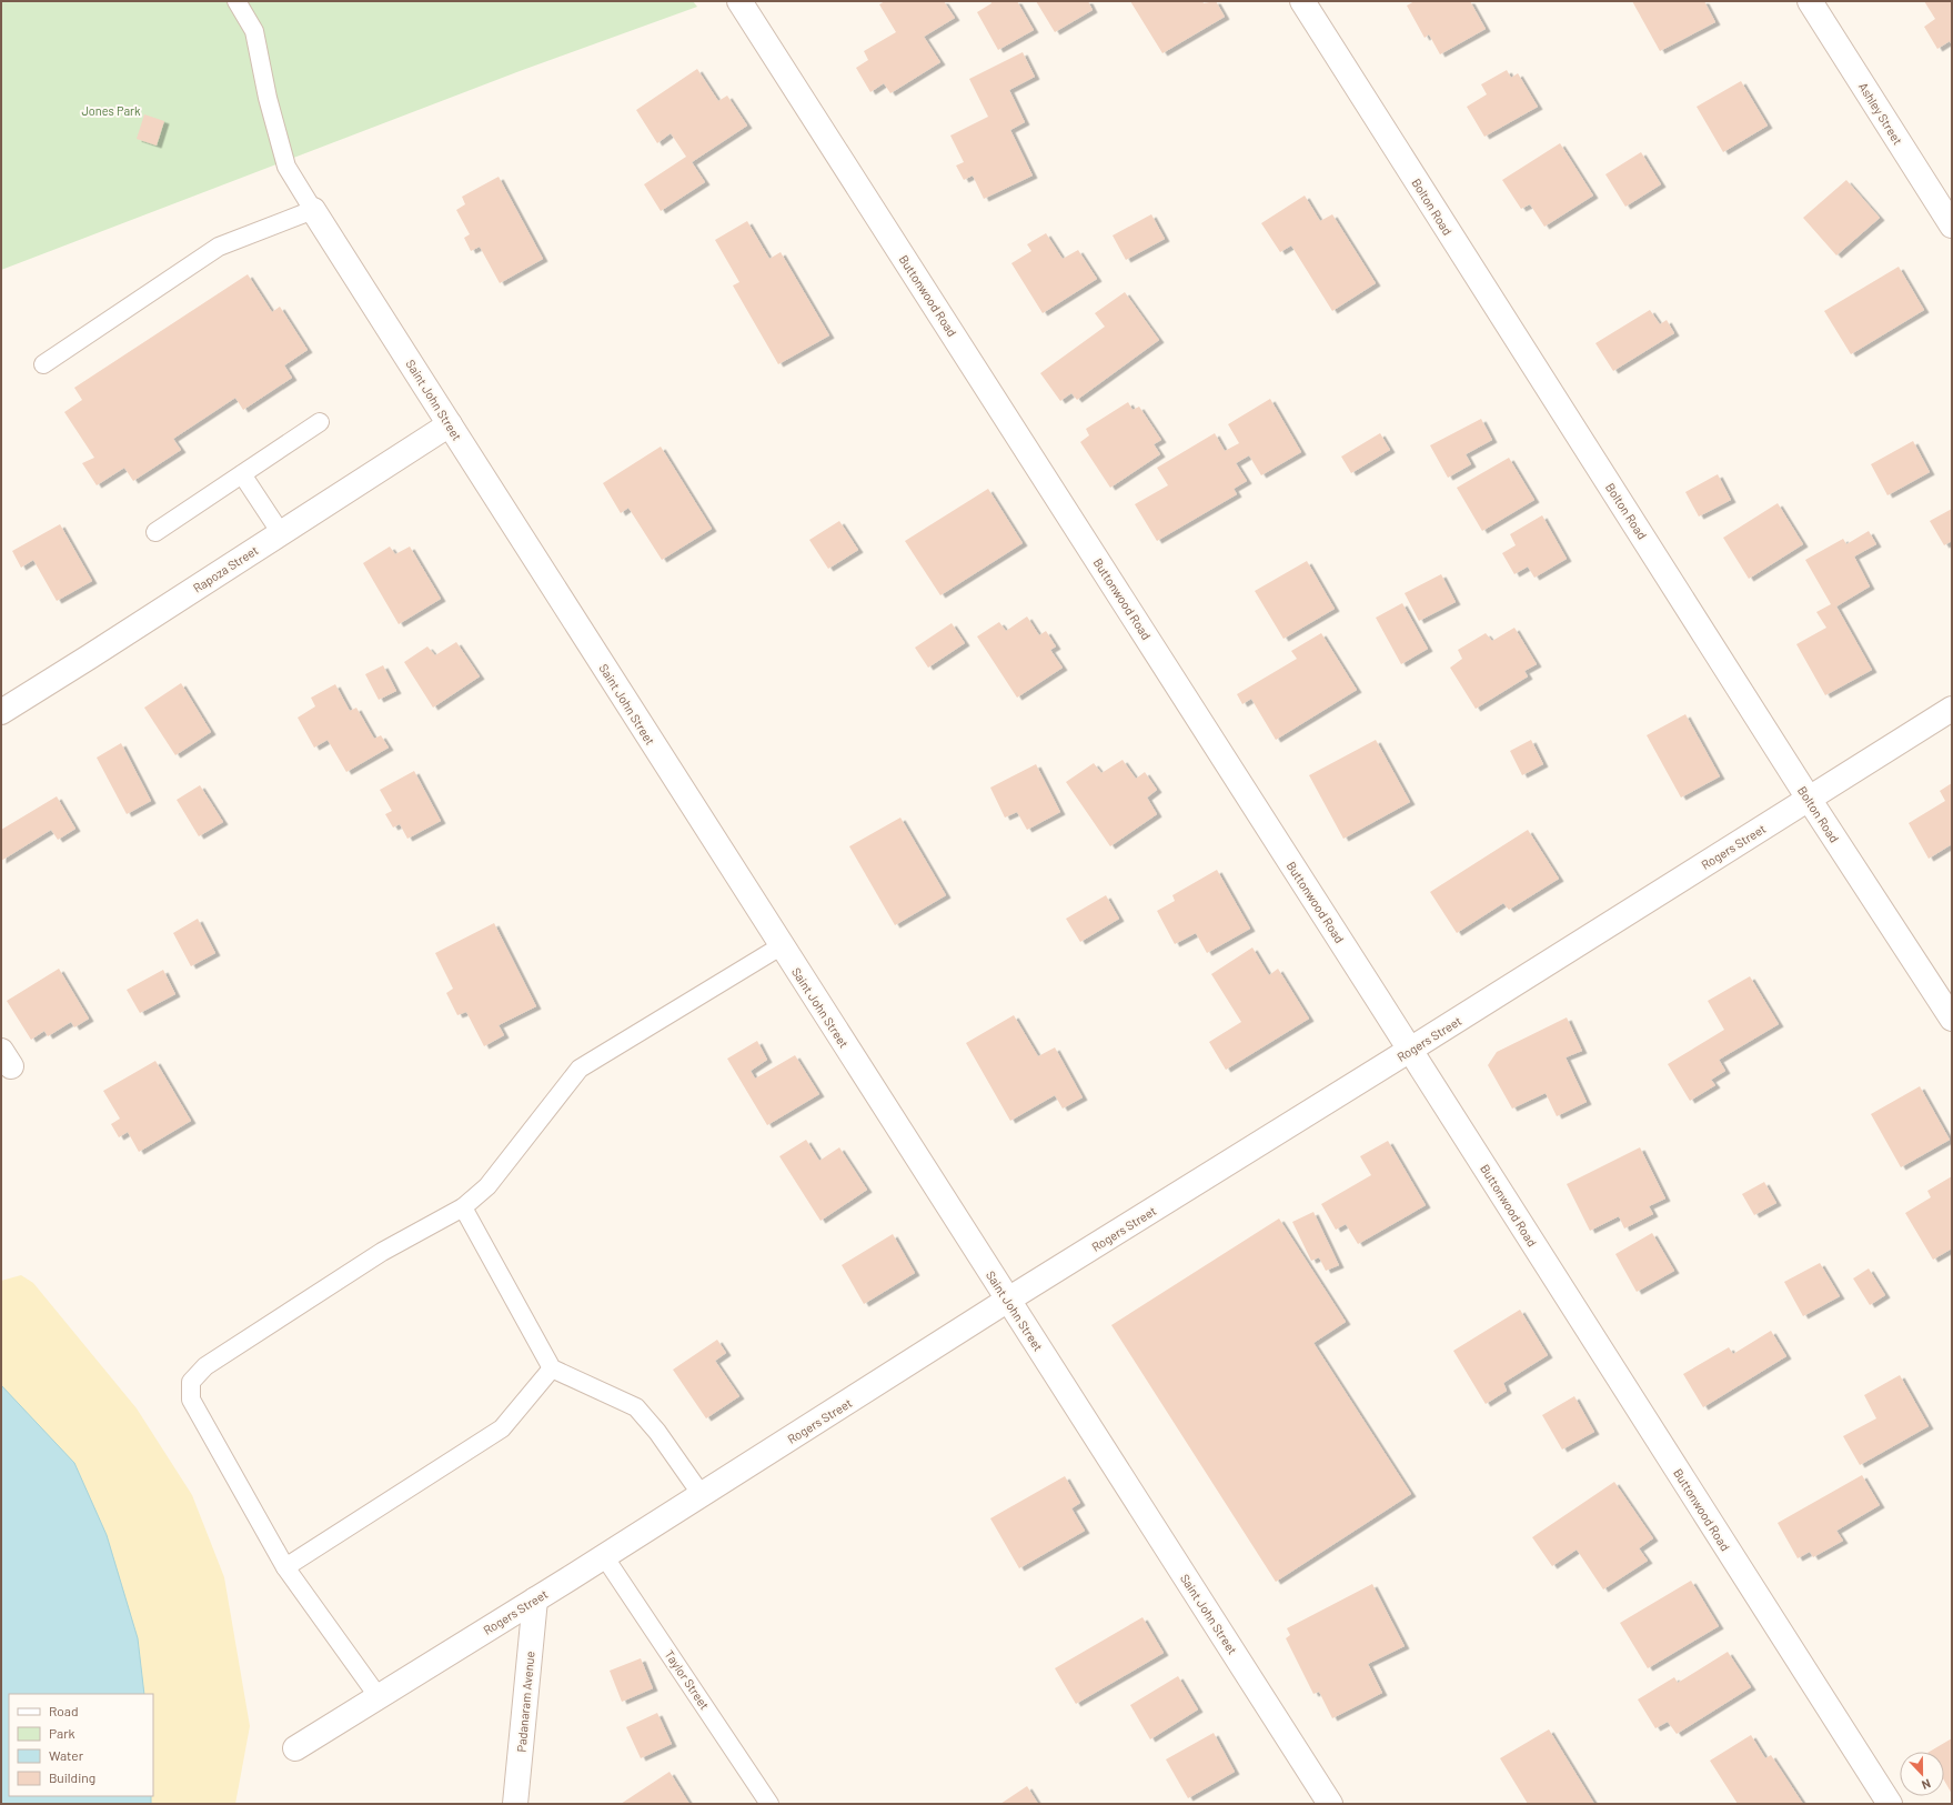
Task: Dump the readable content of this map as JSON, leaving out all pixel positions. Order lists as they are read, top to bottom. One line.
{"streets":{"street":["Ashley Street","Bolton Road","Buttonwood Road","Saint John Street","Rapoza Street","Rogers Street","Padanaram Avenue"],"lane":["Taylor Street"]},"crossings":[["Bolton Road","Rogers Street"],["Buttonwood Road","Rogers Street"],["Saint John Street","Rapoza Street"],["Saint John Street","Rogers Street"],["Rogers Street","Taylor Street"],["Rogers Street","Padanaram Avenue"]],"parks":["Jones Park"],"legend":["Road","Park","Water","Building"],"north":"bottom"}
